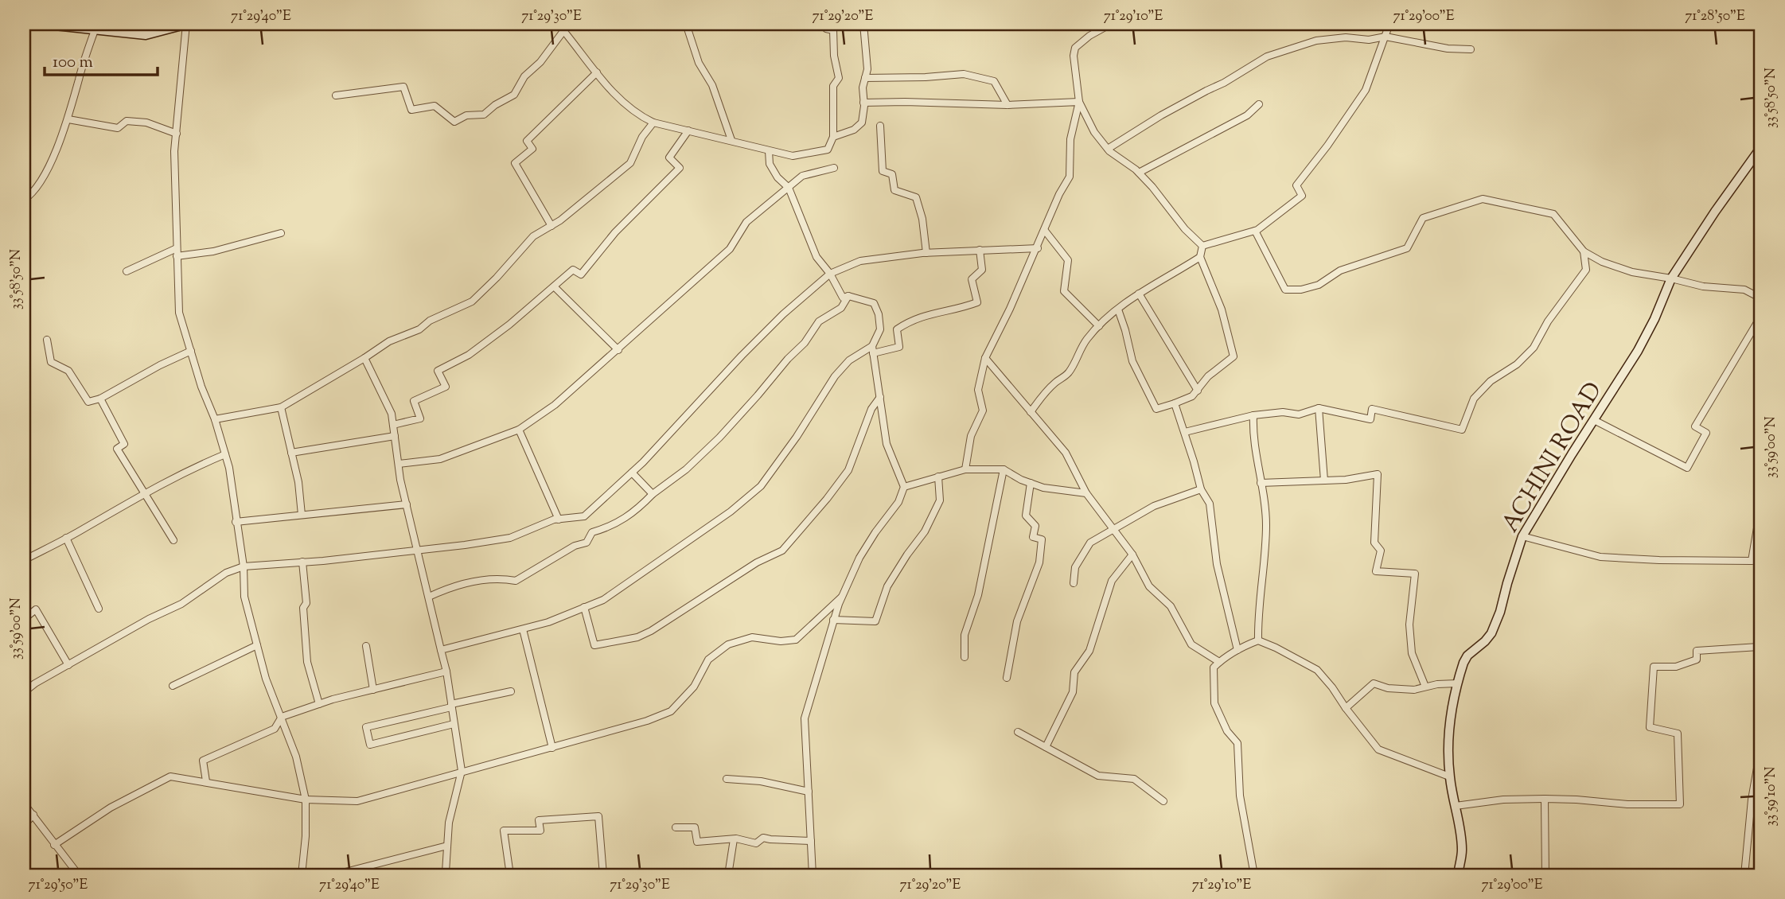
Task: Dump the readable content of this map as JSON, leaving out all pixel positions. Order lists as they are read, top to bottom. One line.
{"streets":{"main road":["ACHINI ROAD"]},"scale_bar":"100 m","coordinates":["71°29'40\"E","71°29'30\"E","71°29'20\"E","71°29'10\"E","71°29'00\"E","71°28'50\"E","33°58'50\"N","33°59'00\"N","33°59'10\"N","71°29'50\"E"]}
